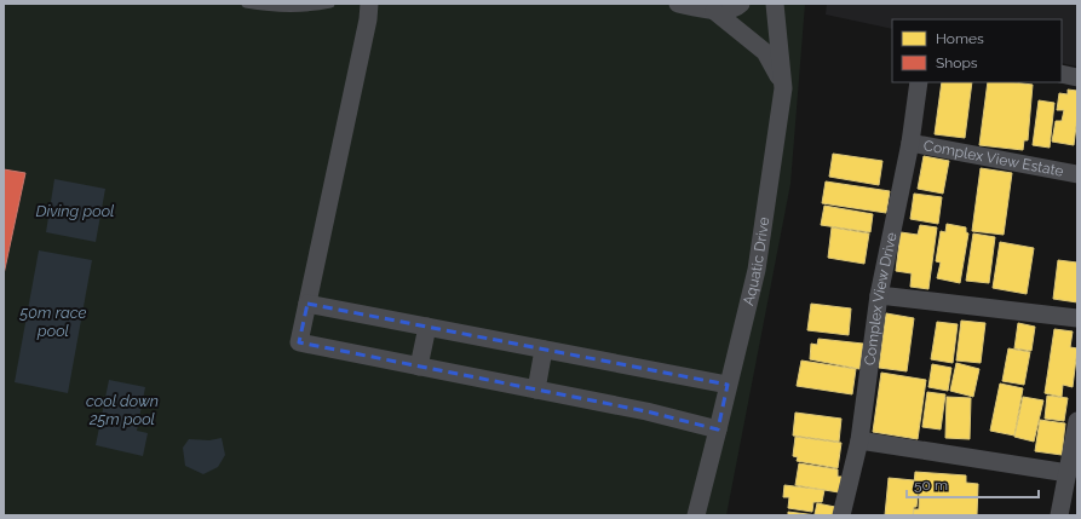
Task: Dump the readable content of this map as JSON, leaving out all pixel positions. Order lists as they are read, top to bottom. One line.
{"streets":{"street":["Complex View Estate","Aquatic Drive","Complex View Drive"]},"crossings":[["Complex View Estate","Complex View Drive"]],"water":["Diving pool","50m race pool","cool down 25m pool"],"legend":["Homes","Shops"],"scale_bar":"50 m"}
